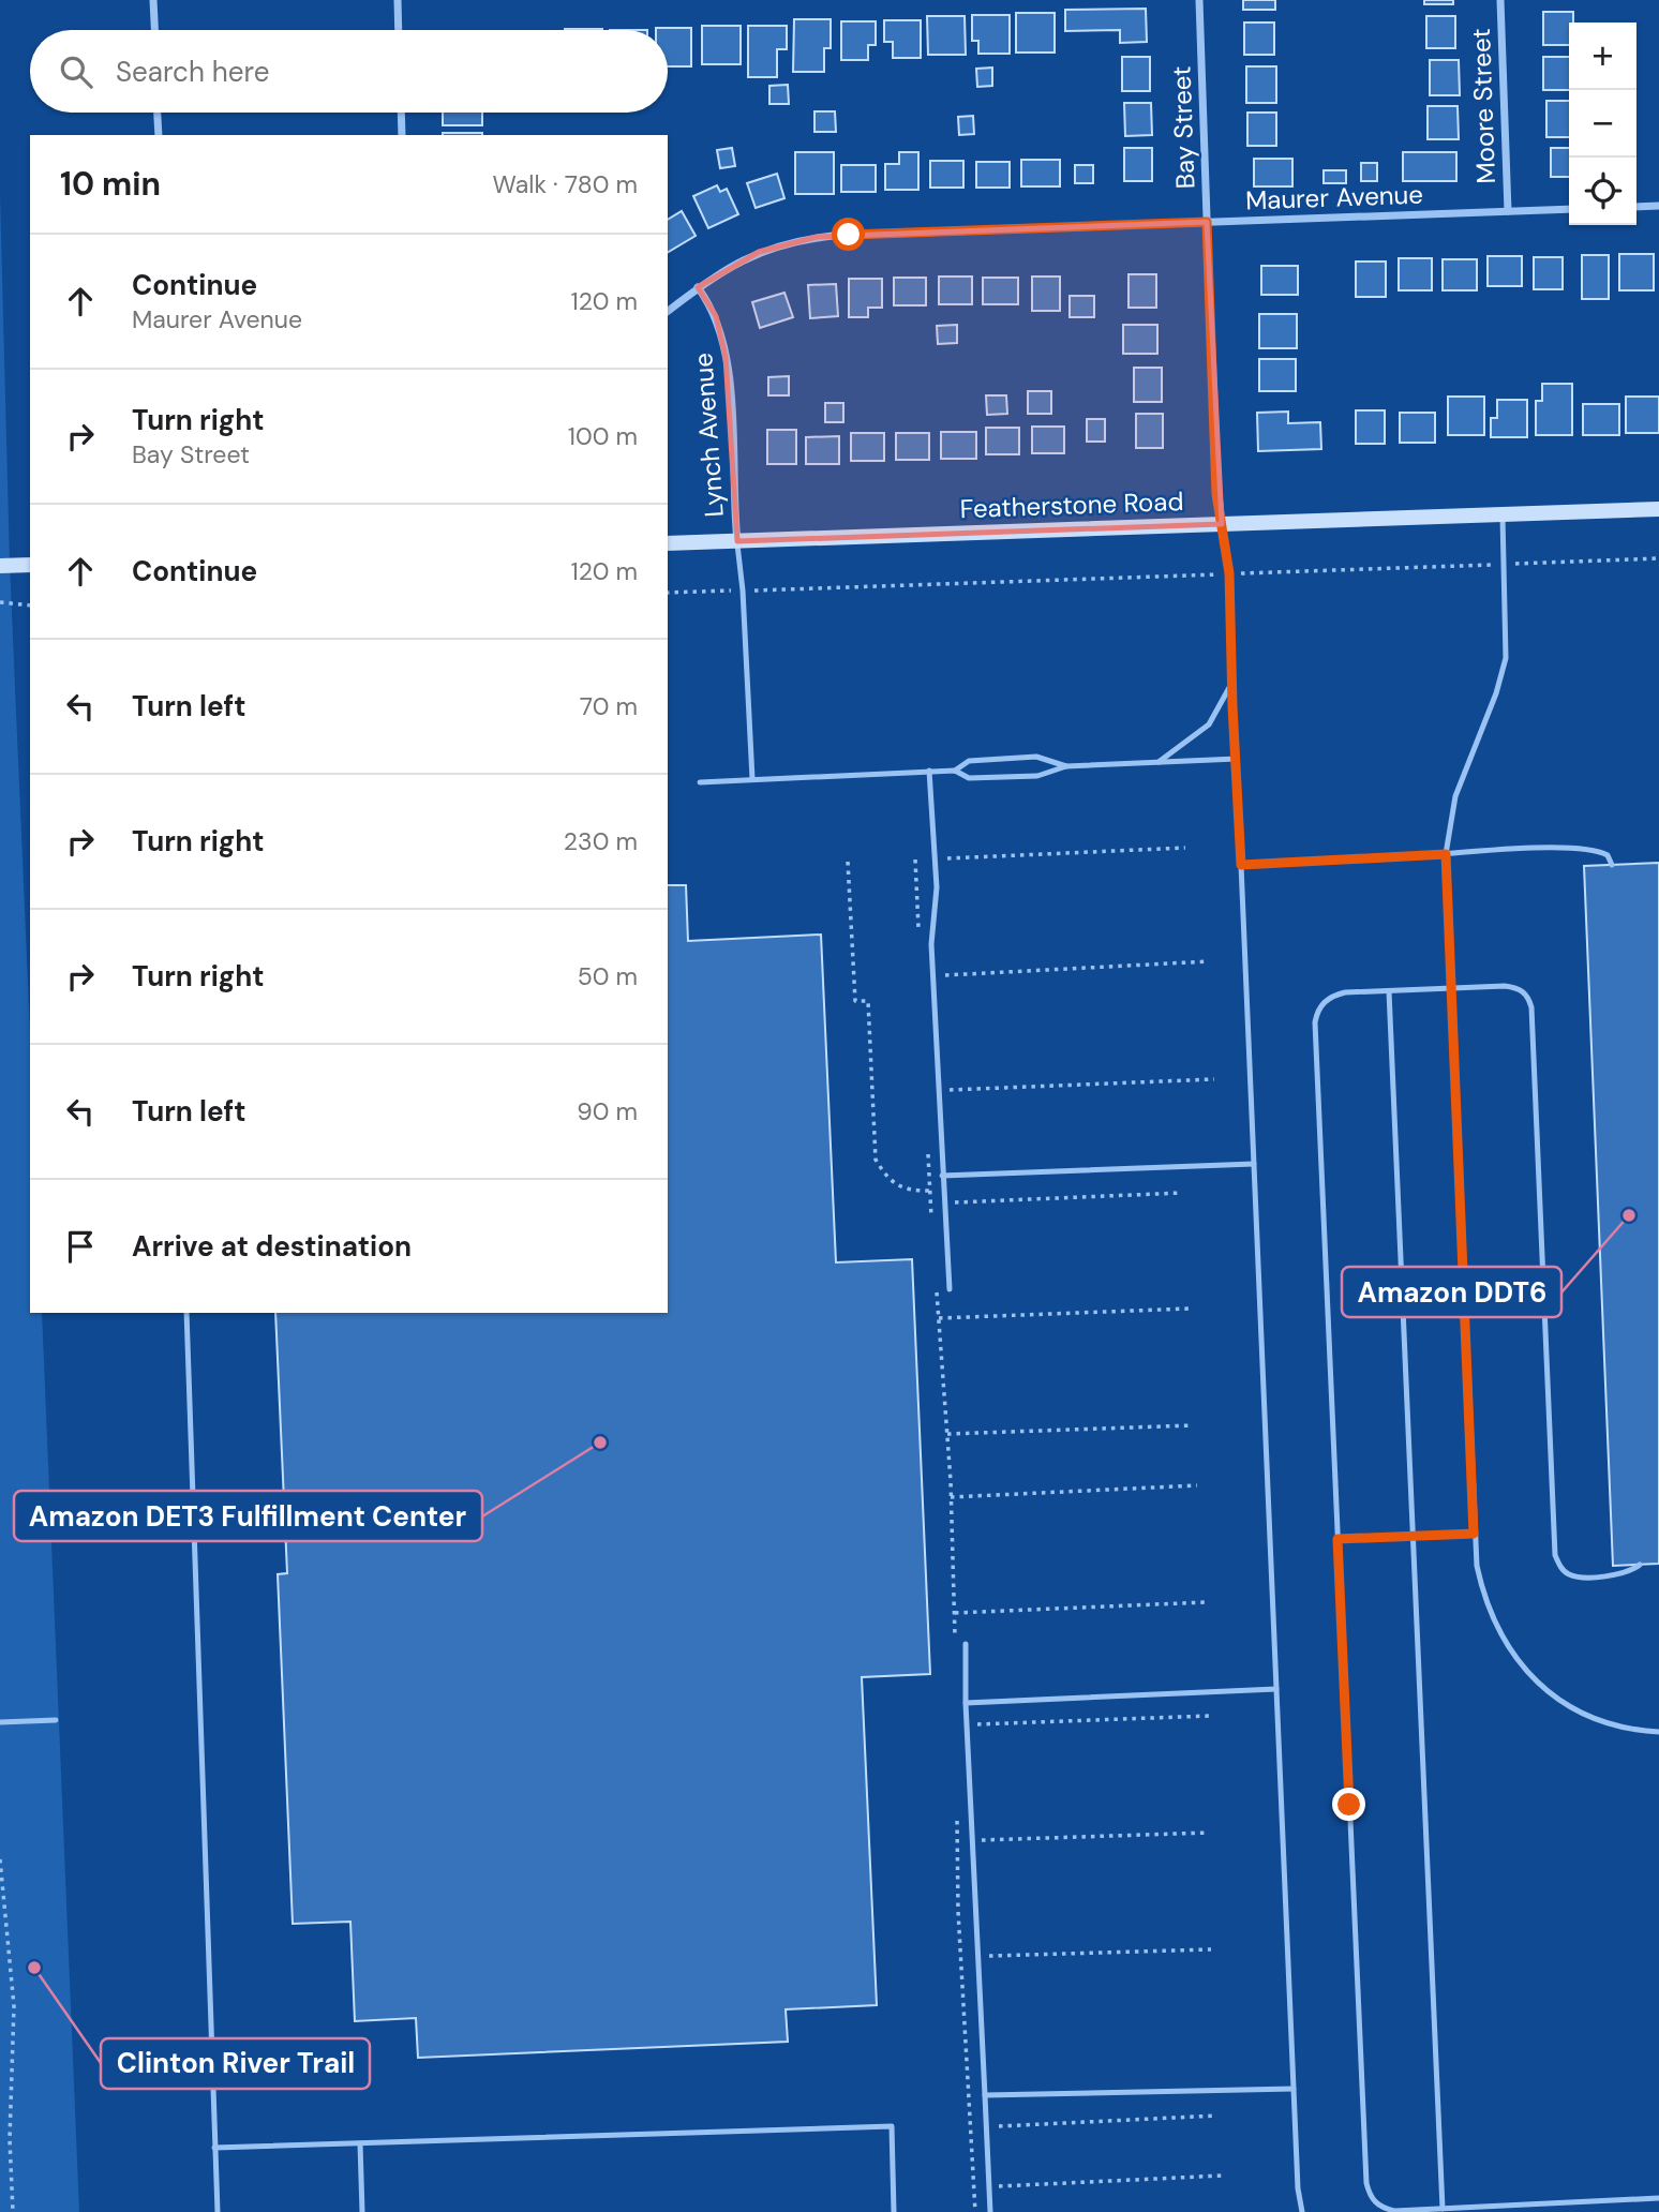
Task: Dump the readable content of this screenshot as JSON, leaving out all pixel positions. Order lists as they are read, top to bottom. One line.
{"streets":{"street":["Moore Street","Bay Street","Maurer Avenue","Lynch Avenue","Featherstone Road"]},"crossings":[["Moore Street","Maurer Avenue"],["Bay Street","Maurer Avenue"],["Bay Street","Featherstone Road"],["Maurer Avenue","Lynch Avenue"],["Lynch Avenue","Featherstone Road"]],"places":["Amazon DDT6","Amazon DET3 Fulfillment Center","Clinton River Trail"],"page":{"map_buttons":["+","−"],"search":"Search here","heading":["10 min","Walk · 780 m"],"list":[["Continue","Maurer Avenue","120 m"],["Turn right","Bay Street","100 m"],["Continue","120 m"],["Turn left","70 m"],["Turn right","230 m"],["Turn right","50 m"],["Turn left","90 m"],"Arrive at destination"]}}
